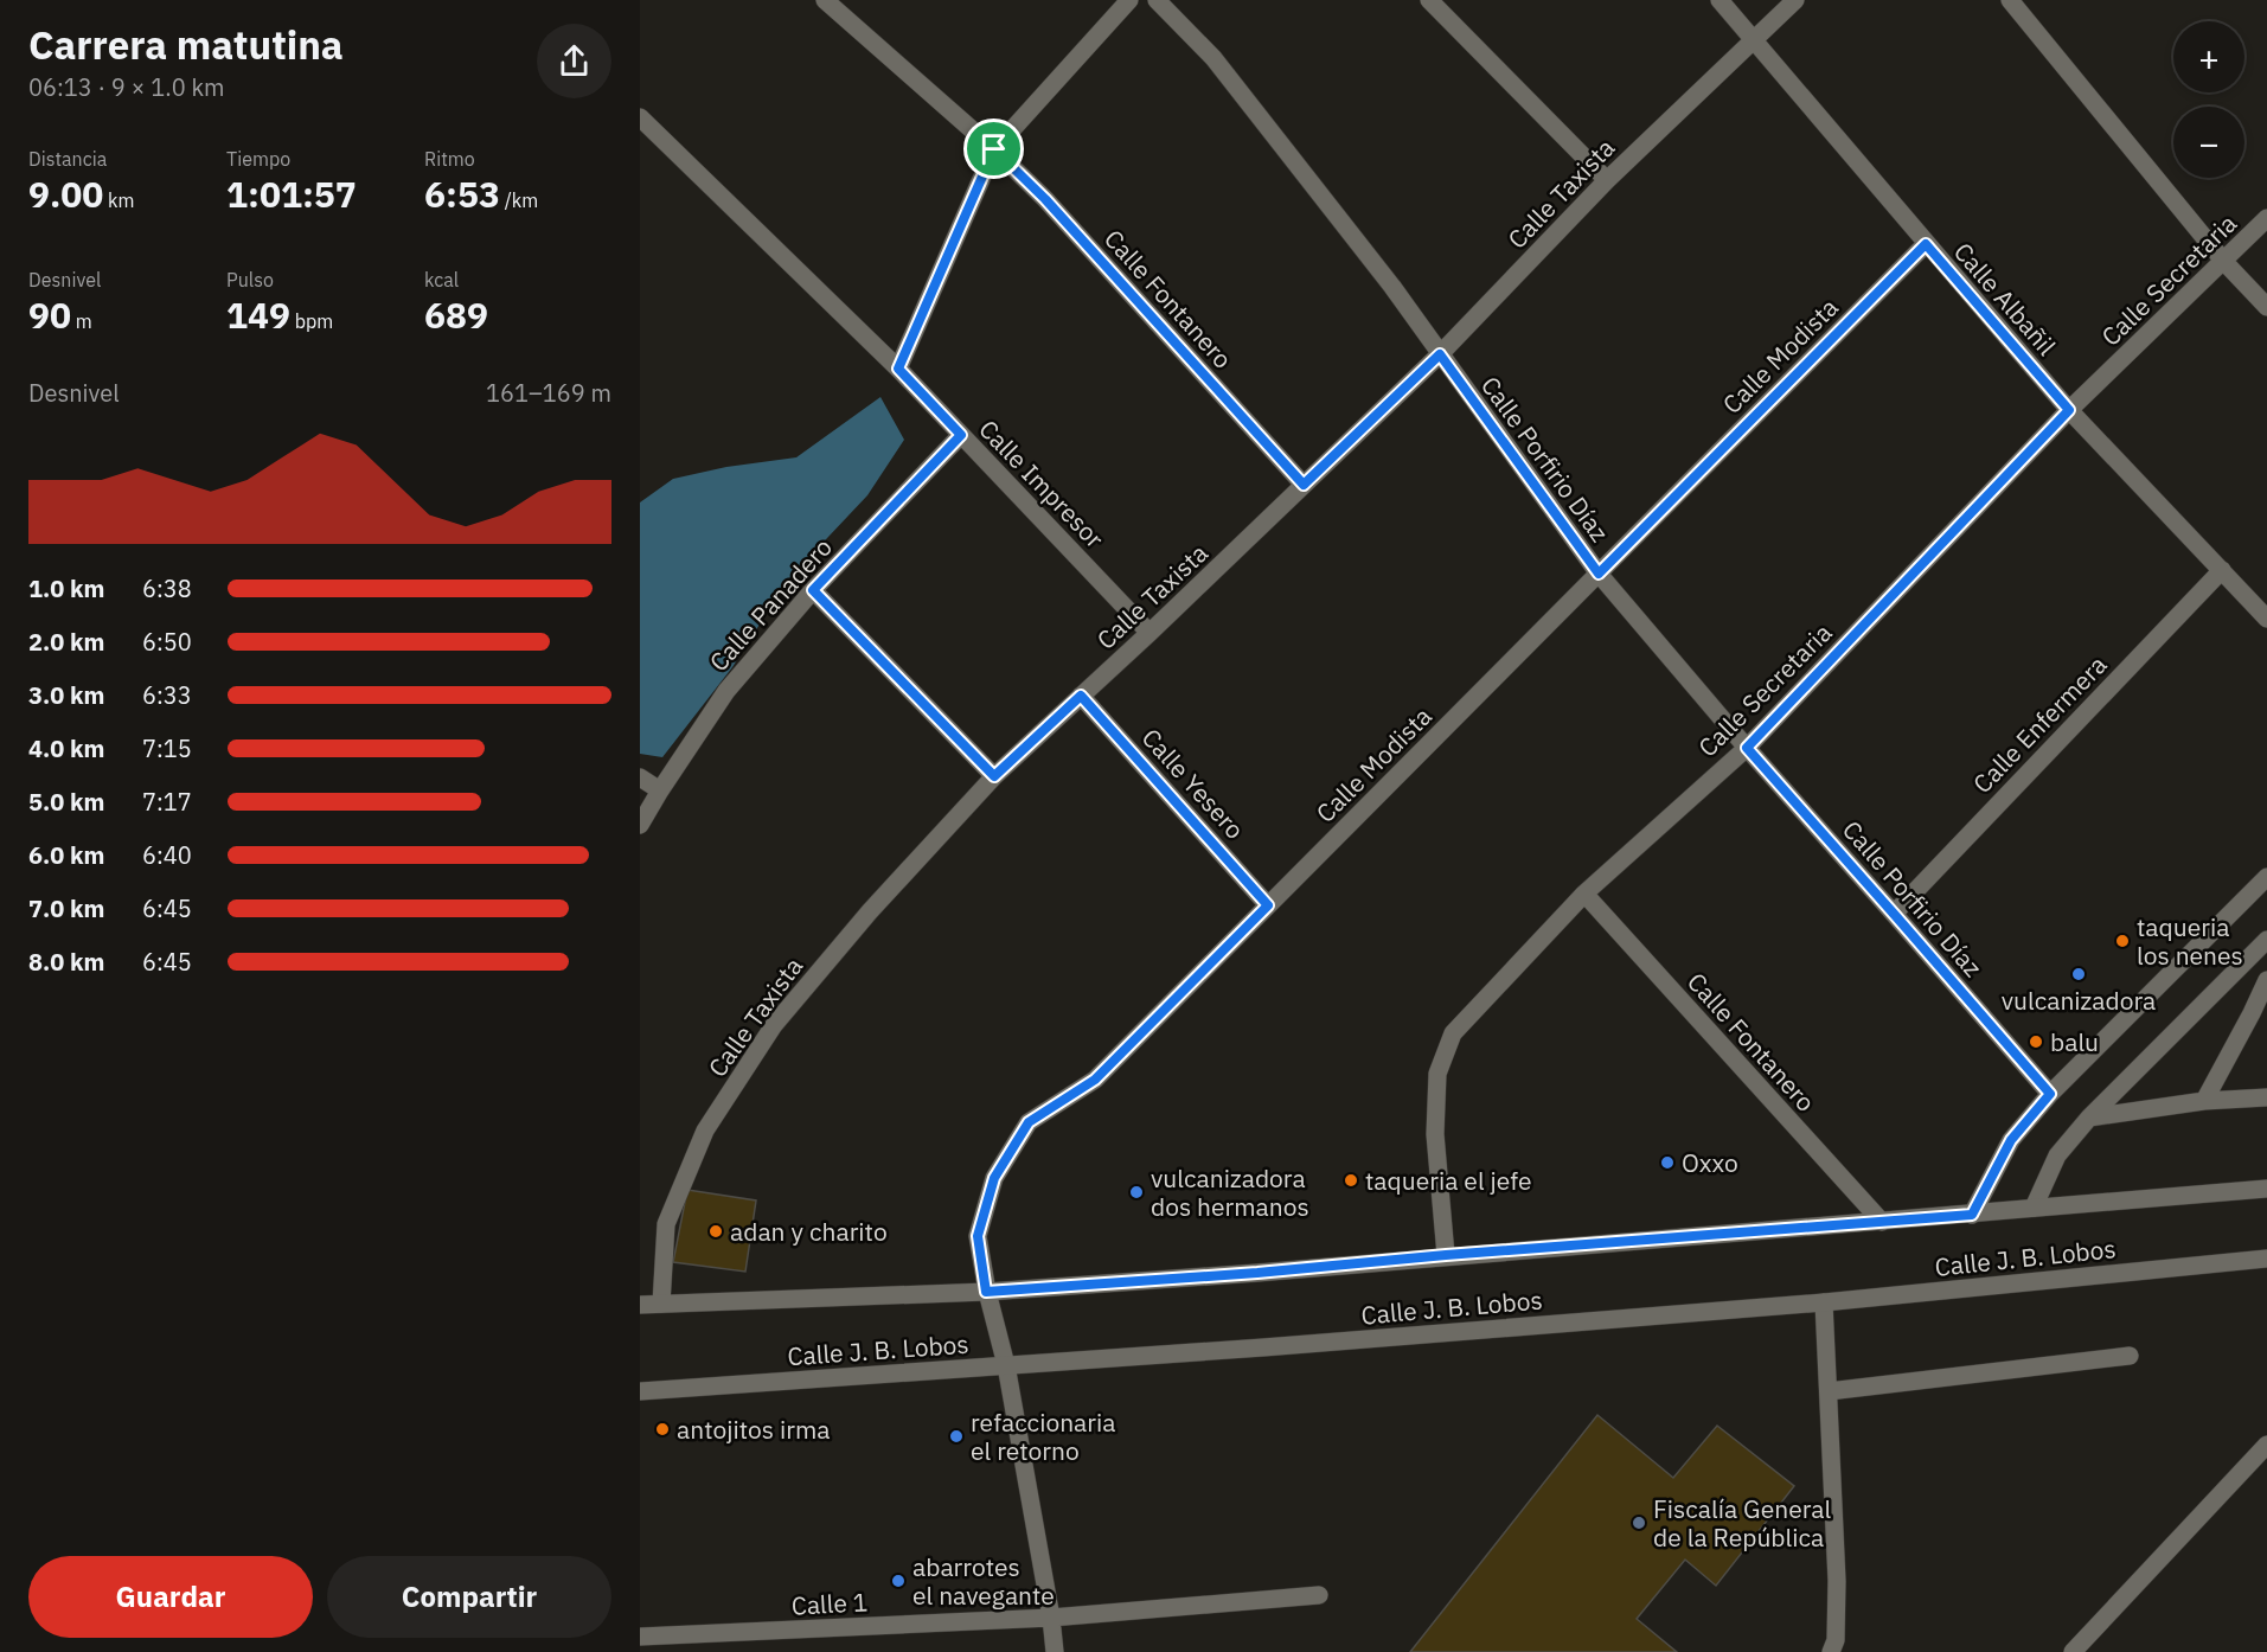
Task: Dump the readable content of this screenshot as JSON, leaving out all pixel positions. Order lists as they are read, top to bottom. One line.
{"streets":{"street":["Calle Taxista","Calle Secretaria","Calle Fontanero","Calle Albañil","Calle Modista","Calle Porfirio Díaz","Calle Impresor","Calle Panadero","Calle Enfermera","Calle Yesero","Calle J. B. Lobos","Calle 1"]},"crossings":[["Calle Taxista","Calle Fontanero"],["Calle Taxista","Calle Albañil"],["Calle Taxista","Calle Porfirio Díaz"],["Calle Taxista","Calle Impresor"],["Calle Taxista","Calle Yesero"],["Calle Taxista","Calle J. B. Lobos"],["Calle Secretaria","Calle Fontanero"],["Calle Secretaria","Calle Albañil"],["Calle Secretaria","Calle Porfirio Díaz"],["Calle Secretaria","Calle J. B. Lobos"],["Calle Fontanero","Calle J. B. Lobos"],["Calle Albañil","Calle Modista"],["Calle Albañil","Calle Enfermera"],["Calle Modista","Calle Porfirio Díaz"],["Calle Modista","Calle Yesero"],["Calle Modista","Calle J. B. Lobos"],["Calle Modista","Calle 1"],["Calle Porfirio Díaz","Calle Enfermera"],["Calle Impresor","Calle Panadero"]],"places":["taqueria los nenes","vulcanizadora","balu","Oxxo","taqueria el jefe","vulcanizadora dos hermanos","adan y charito","antojitos irma","refaccionaria el retorno","Fiscalía General de la República","abarrotes el navegante"],"page":{"heading":["Carrera matutina","06:13 · 9 × 1.0 km"],"map_buttons":["+","−"],"stats":[["Distancia","9.00 km"],["Tiempo","1:01:57"],["Ritmo","6:53 /km"],["Desnivel","90 m"],["Pulso","149 bpm"],["kcal","689"]],"chart":["Desnivel","161–169 m"],"list":[{"name":"1.0 km","note":"6:38"},{"name":"2.0 km","note":"6:50"},{"name":"3.0 km","note":"6:33"},{"name":"4.0 km","note":"7:15"},{"name":"5.0 km","note":"7:17"},{"name":"6.0 km","note":"6:40"},{"name":"7.0 km","note":"6:45"},{"name":"8.0 km","note":"6:45"}],"buttons":["Guardar","Compartir"]}}
